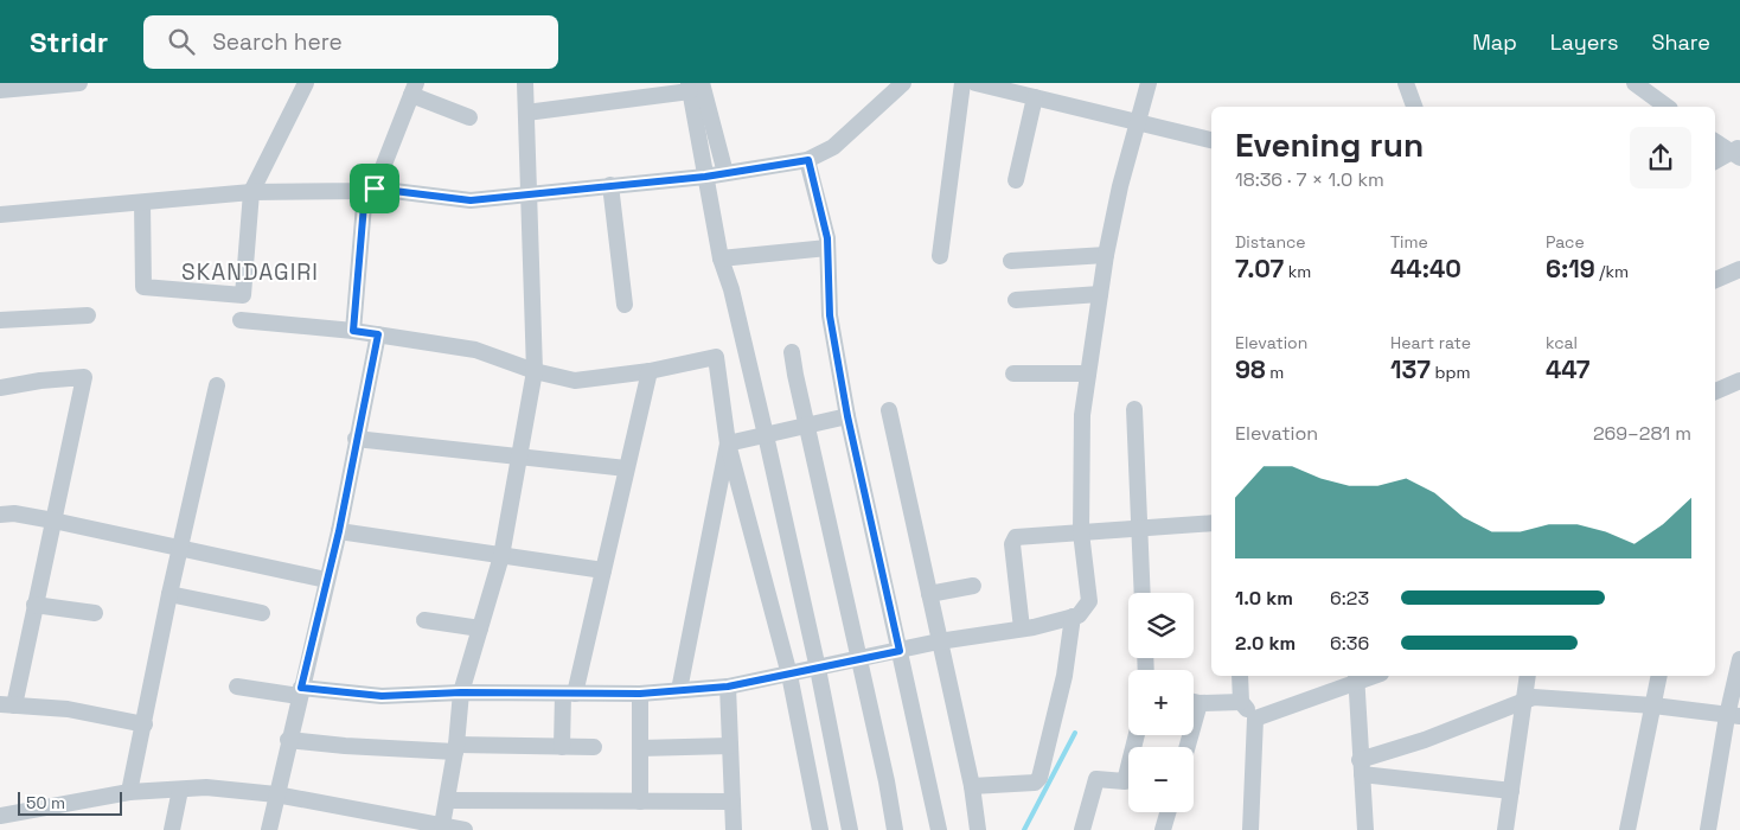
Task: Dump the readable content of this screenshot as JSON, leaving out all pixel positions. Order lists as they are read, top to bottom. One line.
{"districts":["SKANDAGIRI"],"scale_bar":"50 m","page":{"header":"Stridr","search":"Search here","nav":["Map","Layers","Share"],"heading":["Evening run","18:36 · 7 × 1.0 km"],"stats":[["Distance","7.07 km"],["Time","44:40"],["Pace","6:19 /km"],["Elevation","98 m"],["Heart rate","137 bpm"],["kcal","447"]],"chart":["Elevation","269–281 m"],"list":[{"name":"1.0 km","note":"6:23"},{"name":"2.0 km","note":"6:36"}],"map_buttons":["+","−"],"scale":"50 m"}}
